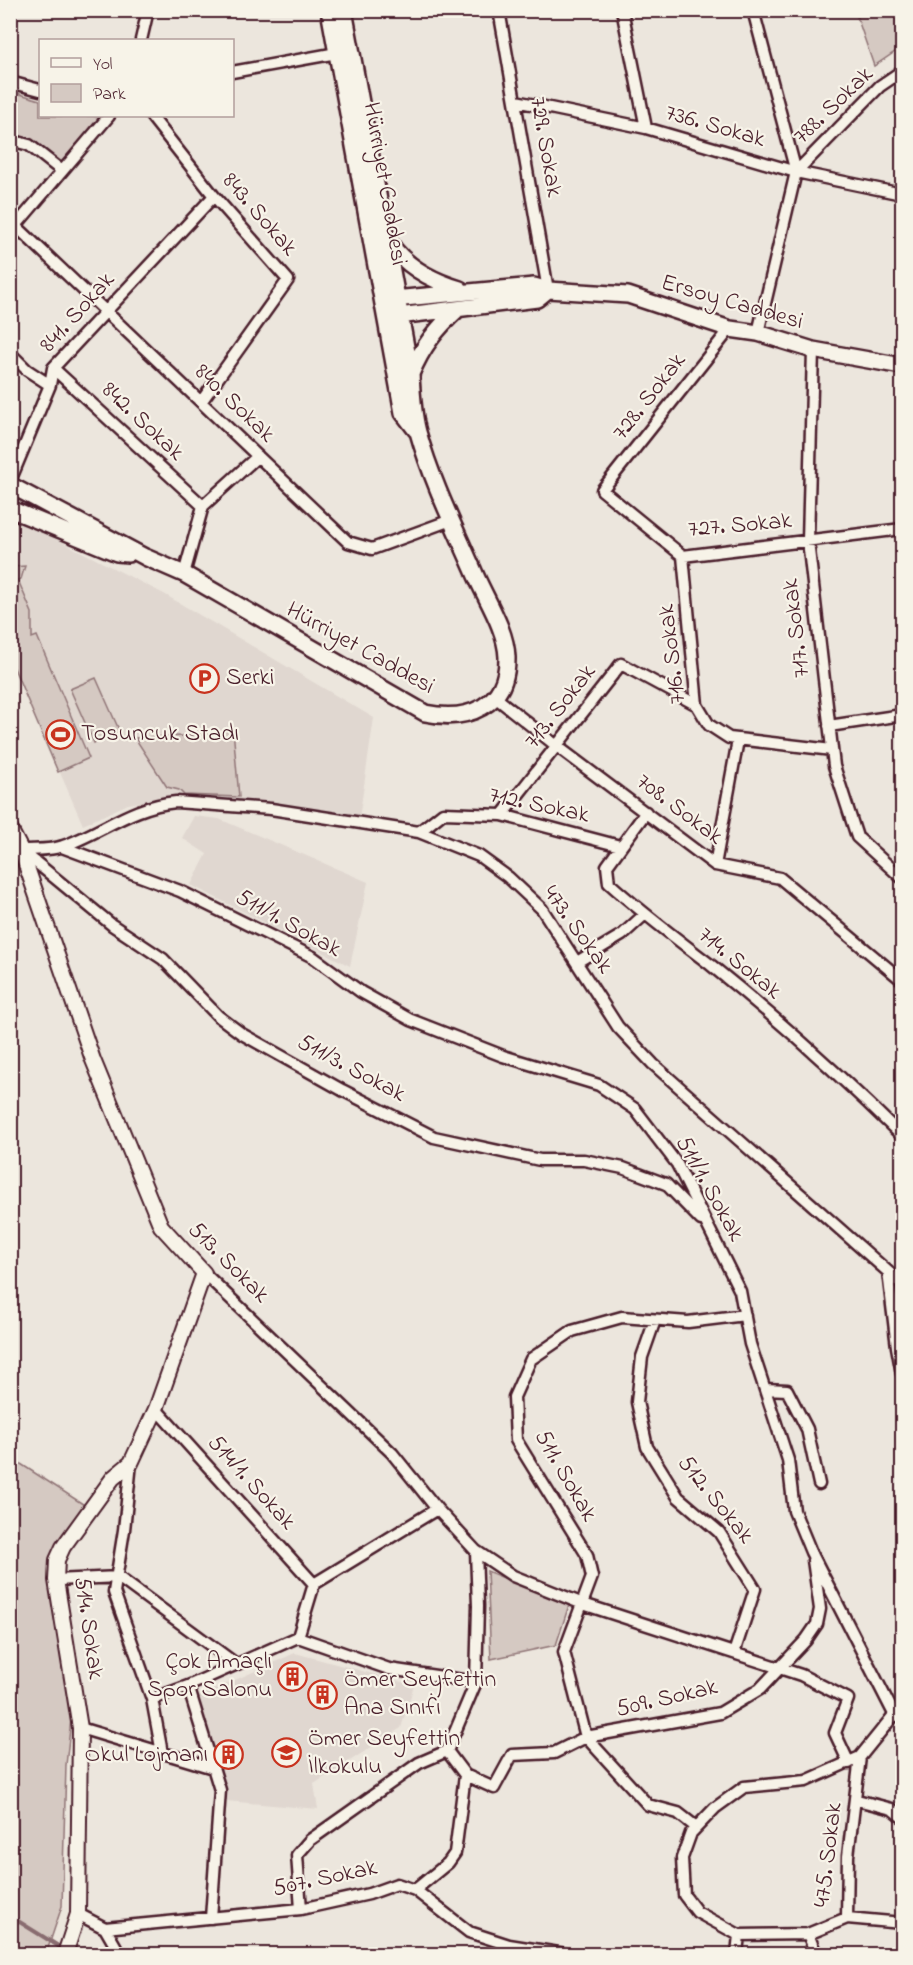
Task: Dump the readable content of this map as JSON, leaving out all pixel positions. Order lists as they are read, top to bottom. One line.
{"streets":{"main road":["Hürriyet Caddesi","Ersoy Caddesi"],"street":["788. Sokak","736. Sokak","729. Sokak","843. Sokak","841. Sokak","728. Sokak","840. Sokak","842. Sokak","727. Sokak","717. Sokak","716. Sokak","713. Sokak","712. Sokak","708. Sokak","511/1. Sokak","473. Sokak","714. Sokak","511/3. Sokak","513. Sokak","511. Sokak","514/1. Sokak","512. Sokak","514. Sokak","509. Sokak","475. Sokak","507. Sokak"]},"crossings":[["788. Sokak","736. Sokak"],["736. Sokak","729. Sokak"],["729. Sokak","Ersoy Caddesi"],["Hürriyet Caddesi","Ersoy Caddesi"],["Hürriyet Caddesi","840. Sokak"],["Hürriyet Caddesi","708. Sokak"],["843. Sokak","841. Sokak"],["843. Sokak","840. Sokak"],["Ersoy Caddesi","728. Sokak"],["Ersoy Caddesi","717. Sokak"],["841. Sokak","840. Sokak"],["841. Sokak","842. Sokak"],["728. Sokak","727. Sokak"],["727. Sokak","717. Sokak"],["727. Sokak","716. Sokak"],["717. Sokak","716. Sokak"],["716. Sokak","713. Sokak"],["713. Sokak","712. Sokak"],["713. Sokak","708. Sokak"],["712. Sokak","473. Sokak"],["712. Sokak","714. Sokak"],["708. Sokak","714. Sokak"],["511/1. Sokak","473. Sokak"],["511/1. Sokak","511/3. Sokak"],["511/1. Sokak","509. Sokak"],["473. Sokak","511/3. Sokak"],["473. Sokak","513. Sokak"],["511/3. Sokak","513. Sokak"],["513. Sokak","511. Sokak"],["513. Sokak","514. Sokak"],["511. Sokak","512. Sokak"],["511. Sokak","509. Sokak"],["514/1. Sokak","514. Sokak"]],"places":{"parking":["Serki"],"sports":["Tosuncuk Stadı"],"building":["Çok Amaçlı Spor Salonu","Ömer Seyfettin Ana Sınıfı","Okul Lojmanı"],"school or university":["Ömer Seyfettin İlkokulu"]},"legend":["Yol","Park"]}
